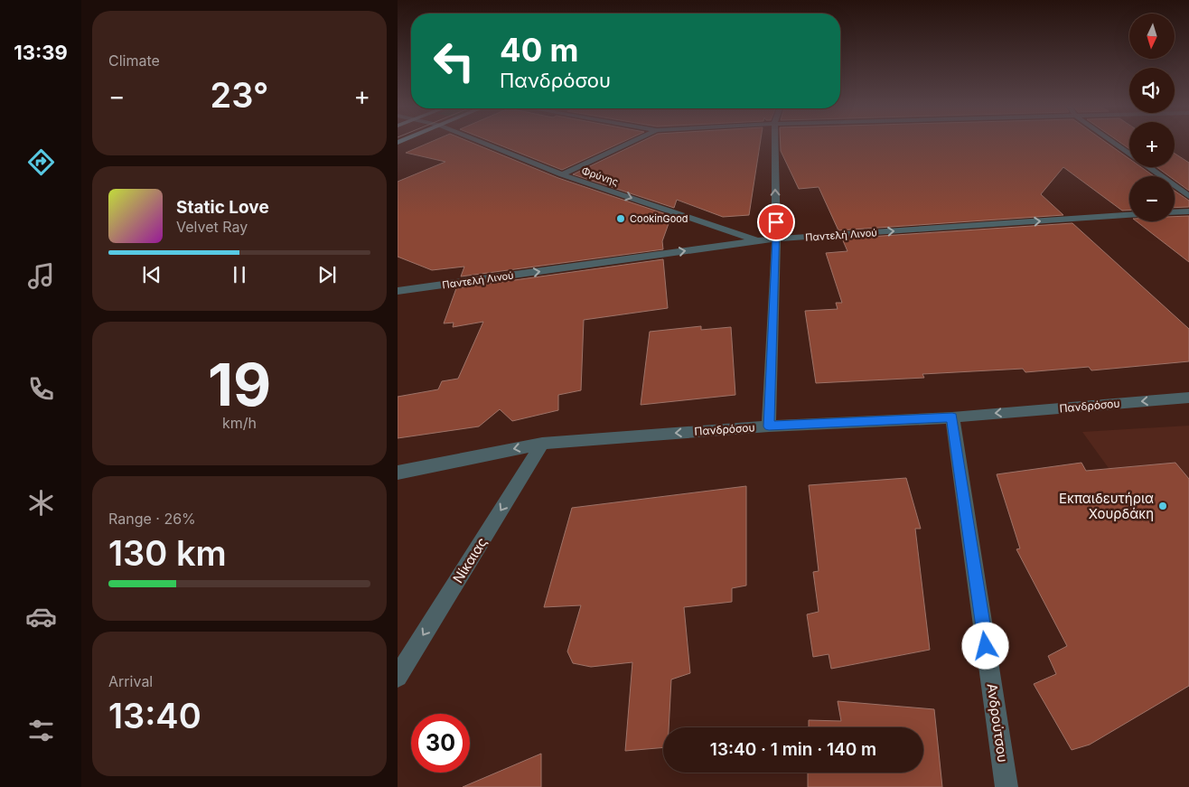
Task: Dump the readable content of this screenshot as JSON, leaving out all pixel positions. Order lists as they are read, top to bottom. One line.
{"streets":{"street":["Φρύνης","Παντελή Λινού","Πανδρόσου","Νίκαιας","Ανδρούτσου"]},"crossings":[["Φρύνης","Παντελή Λινού"],["Πανδρόσου","Νίκαιας"],["Πανδρόσου","Ανδρούτσου"]],"one_way":["Φρύνης","Παντελή Λινού","Πανδρόσου","Νίκαιας"],"places":["CookinGood","Εκπαιδευτήρια Χουρδάκη"],"north":"bottom","page":{"tabs":"13:39","tile":["Climate",["19","km/h"],["Range · 26%","130 km"],["Arrival","13:40"]],"map_buttons":["+","−"],"turn":["40 m","Πανδρόσου"],"heat":["−","23°","+"],"song":["Static Love","Velvet Ray"],"limit":"30","trip":"13:40 · 1 min · 140 m"}}
